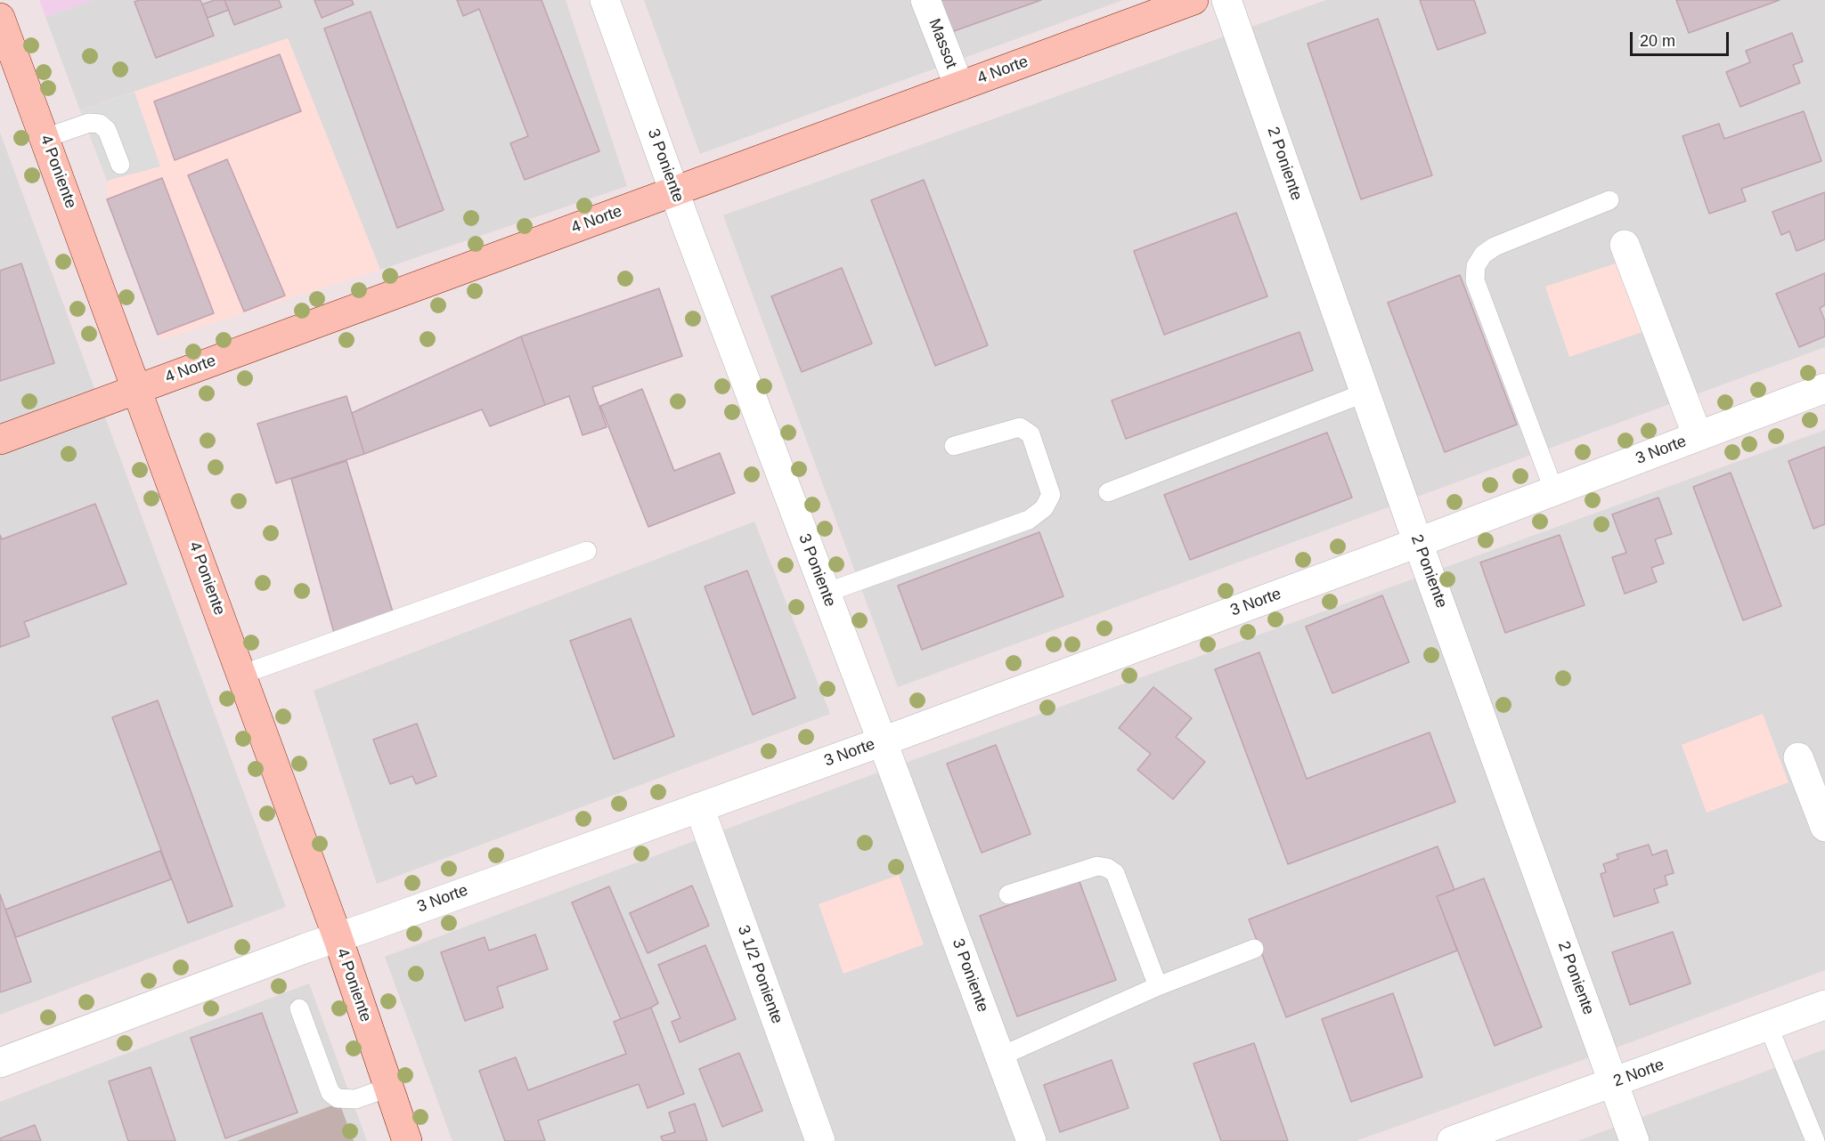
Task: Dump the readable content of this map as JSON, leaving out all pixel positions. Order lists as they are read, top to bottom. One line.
{"streets":{"street":["Massot","4 Norte","2 Poniente","3 Poniente","4 Poniente","3 Norte","3 1/2 Poniente","2 Norte"]},"crossings":[["Massot","4 Norte"],["4 Norte","3 Poniente"],["4 Norte","4 Poniente"],["2 Poniente","3 Norte"],["2 Poniente","2 Norte"],["3 Poniente","3 Norte"],["4 Poniente","3 Norte"],["3 Norte","3 1/2 Poniente"]],"scale_bar":"20 m"}
